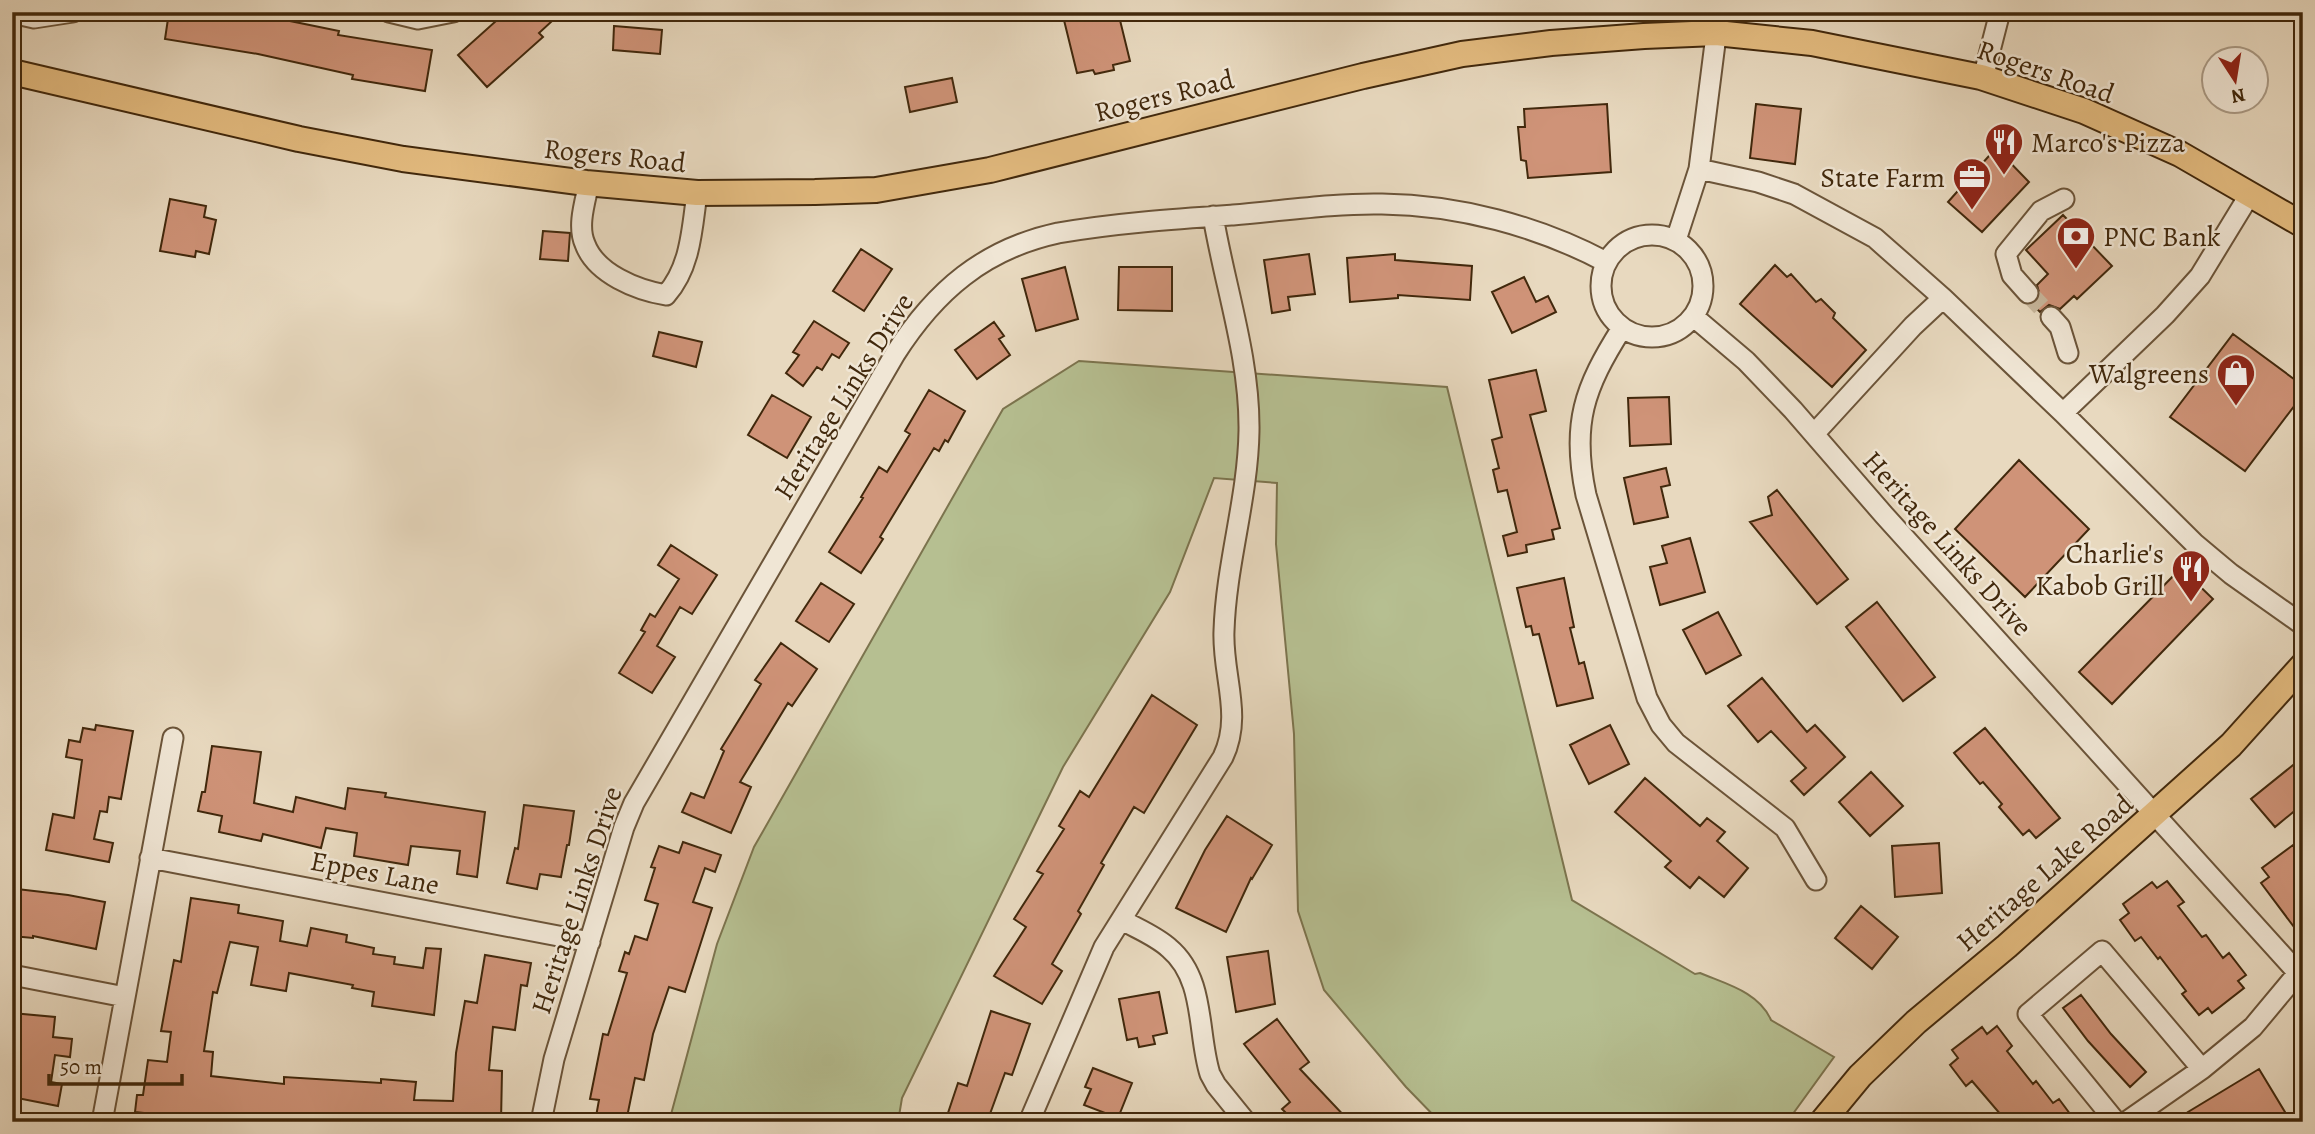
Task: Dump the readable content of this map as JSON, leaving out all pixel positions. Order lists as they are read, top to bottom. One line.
{"streets":{"main road":["Rogers Road","Heritage Lake Road"],"street":["Heritage Links Drive","Eppes Lane"]},"crossings":[["Heritage Links Drive","Eppes Lane"],["Heritage Links Drive","Heritage Lake Road"]],"places":{"restaurant":["Marco's Pizza","Charlie's Kabob Grill"],"office":["State Farm"],"bank":["PNC Bank"],"shop":["Walgreens"]},"scale_bar":"50 m","north":"bottom"}
